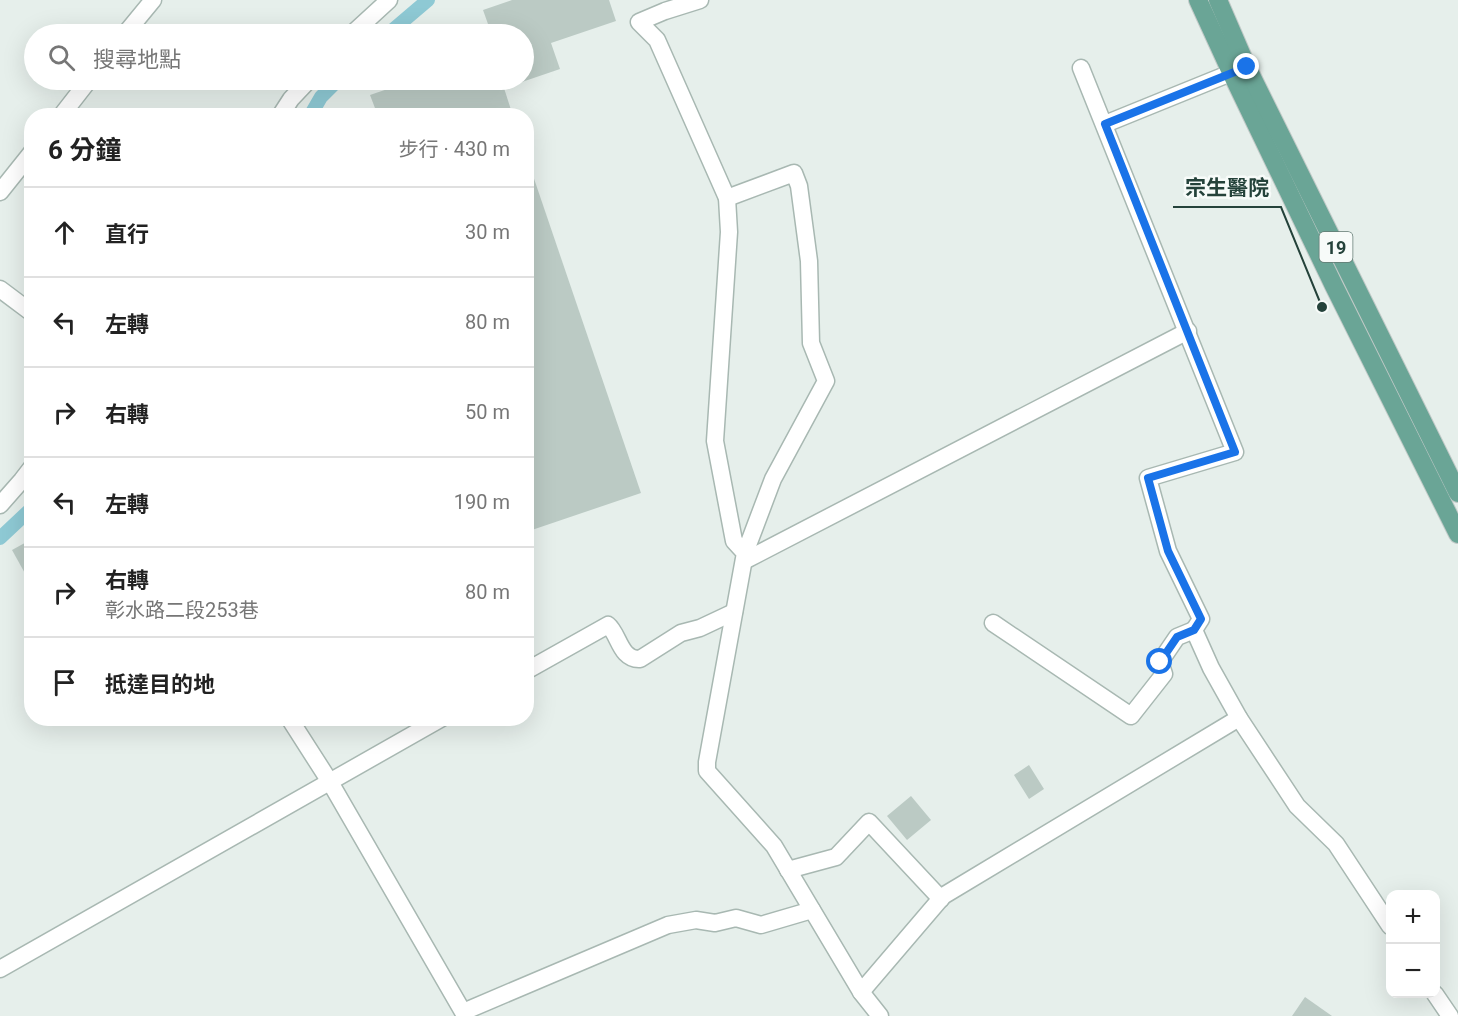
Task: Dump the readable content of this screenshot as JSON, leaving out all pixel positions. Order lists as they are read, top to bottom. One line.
{"streets":{"main road":["19"]},"places":["宗生醫院"],"page":{"search":"搜尋地點","heading":["6 分鐘","步行 · 430 m"],"list":[["直行","30 m"],["左轉","80 m"],["右轉","50 m"],["左轉","190 m"],["右轉","彰水路二段253巷","80 m"],"抵達目的地"],"map_buttons":["+","−"]}}
